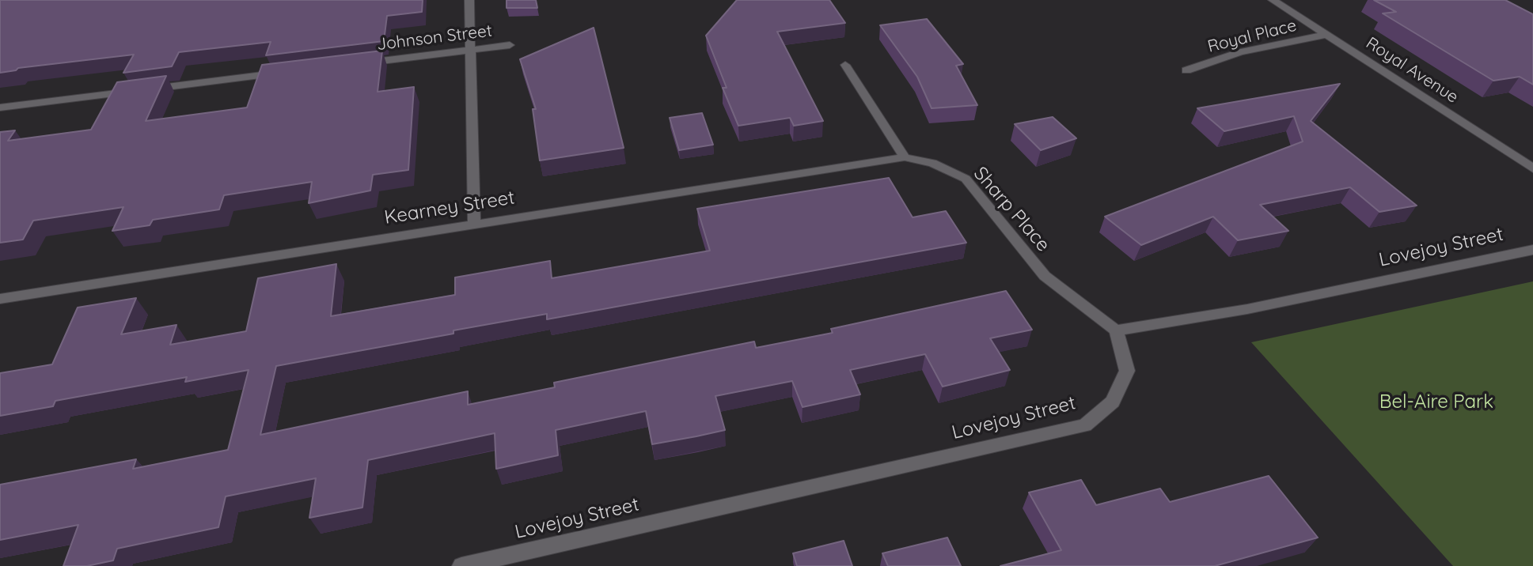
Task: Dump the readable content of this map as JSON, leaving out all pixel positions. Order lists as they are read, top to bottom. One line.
{"streets":{"street":["Royal Place","Johnson Street","Royal Avenue","Kearney Street","Sharp Place","Lovejoy Street"]},"crossings":[["Royal Place","Royal Avenue"],["Kearney Street","Sharp Place"],["Sharp Place","Lovejoy Street"]],"parks":["Bel-Aire Park"]}
